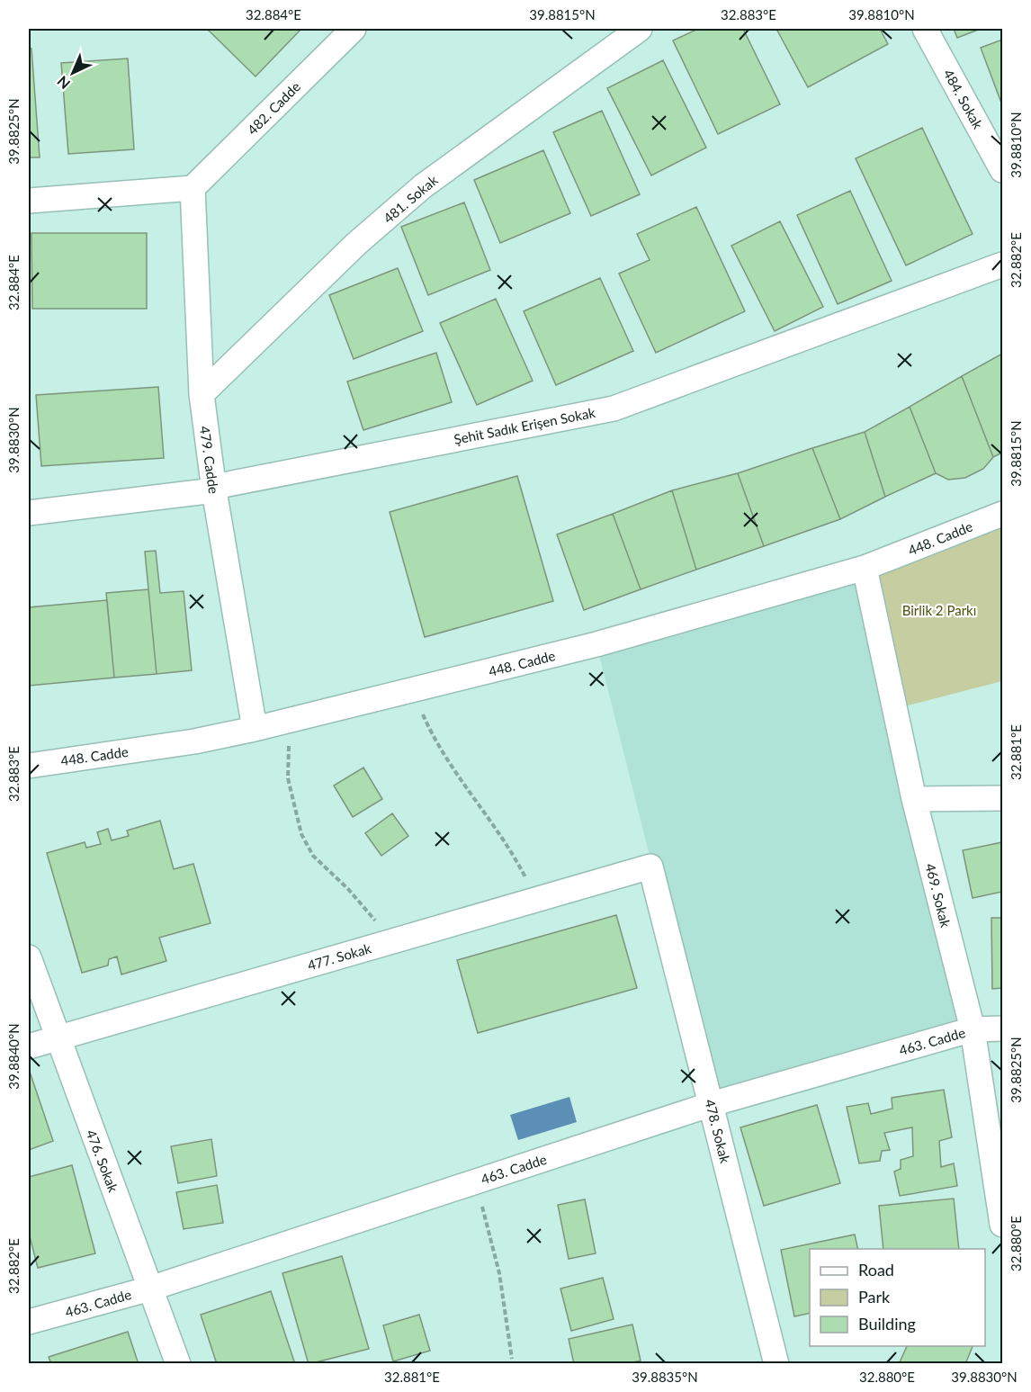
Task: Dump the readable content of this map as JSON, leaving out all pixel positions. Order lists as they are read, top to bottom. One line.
{"streets":{"street":["484. Sokak","482. Cadde","481. Sokak","Şehit Sadık Erişen Sokak","479. Cadde","448. Cadde","469. Sokak","477. Sokak","463. Cadde","478. Sokak","476. Sokak"]},"crossings":[["482. Cadde","479. Cadde"],["481. Sokak","479. Cadde"],["Şehit Sadık Erişen Sokak","479. Cadde"],["479. Cadde","448. Cadde"],["448. Cadde","469. Sokak"],["469. Sokak","463. Cadde"],["477. Sokak","478. Sokak"],["477. Sokak","476. Sokak"],["463. Cadde","478. Sokak"],["463. Cadde","476. Sokak"]],"parks":["Birlik 2 Parkı"],"legend":["Road","Park","Building"],"north":"bottom left","coordinates":["32.884°E","39.8815°N","32.883°E","39.8810°N","39.8825°N","32.882°E","39.8830°N","32.881°E","39.8840°N","32.880°E","39.8835°N"]}
